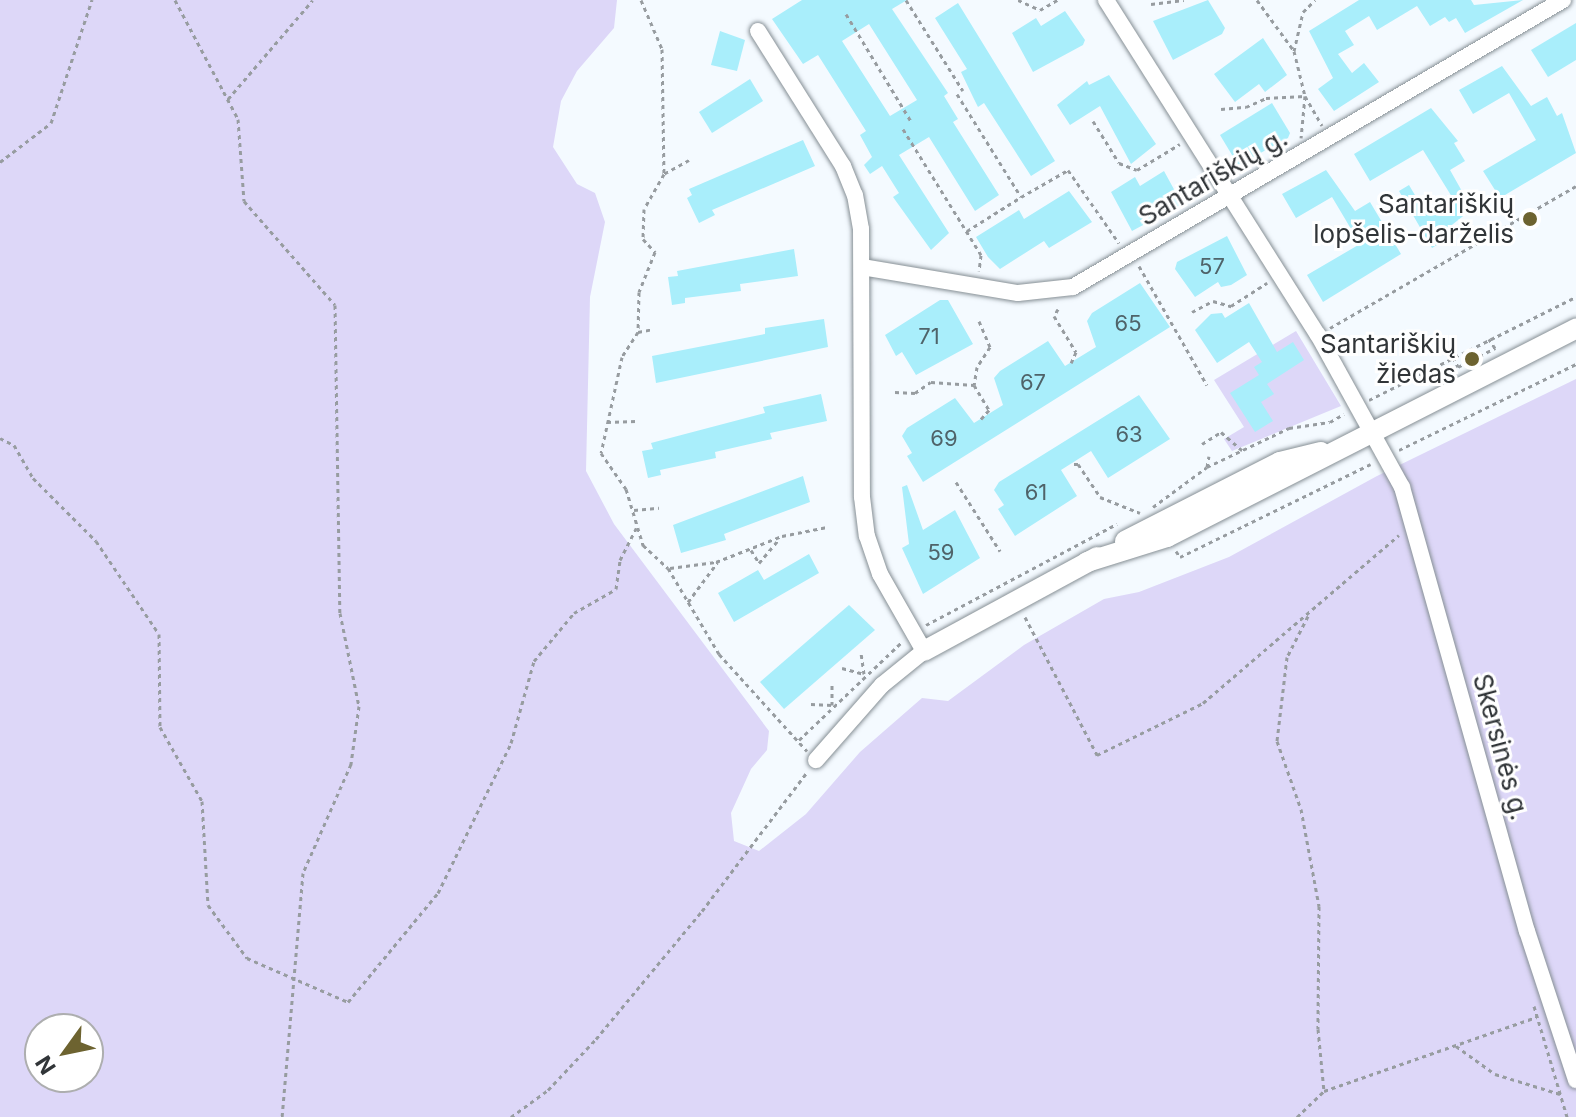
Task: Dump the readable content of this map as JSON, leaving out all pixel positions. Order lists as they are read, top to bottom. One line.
{"streets":{"street":["Santariškių g.","Skersinės g."]},"crossings":[["Santariškių g.","Skersinės g."]],"places":["Santariškių lopšelis-darželis","Santariškių žiedas"],"house_numbers":["57","65","71","67","63","69","61","59"],"north":"bottom left"}
